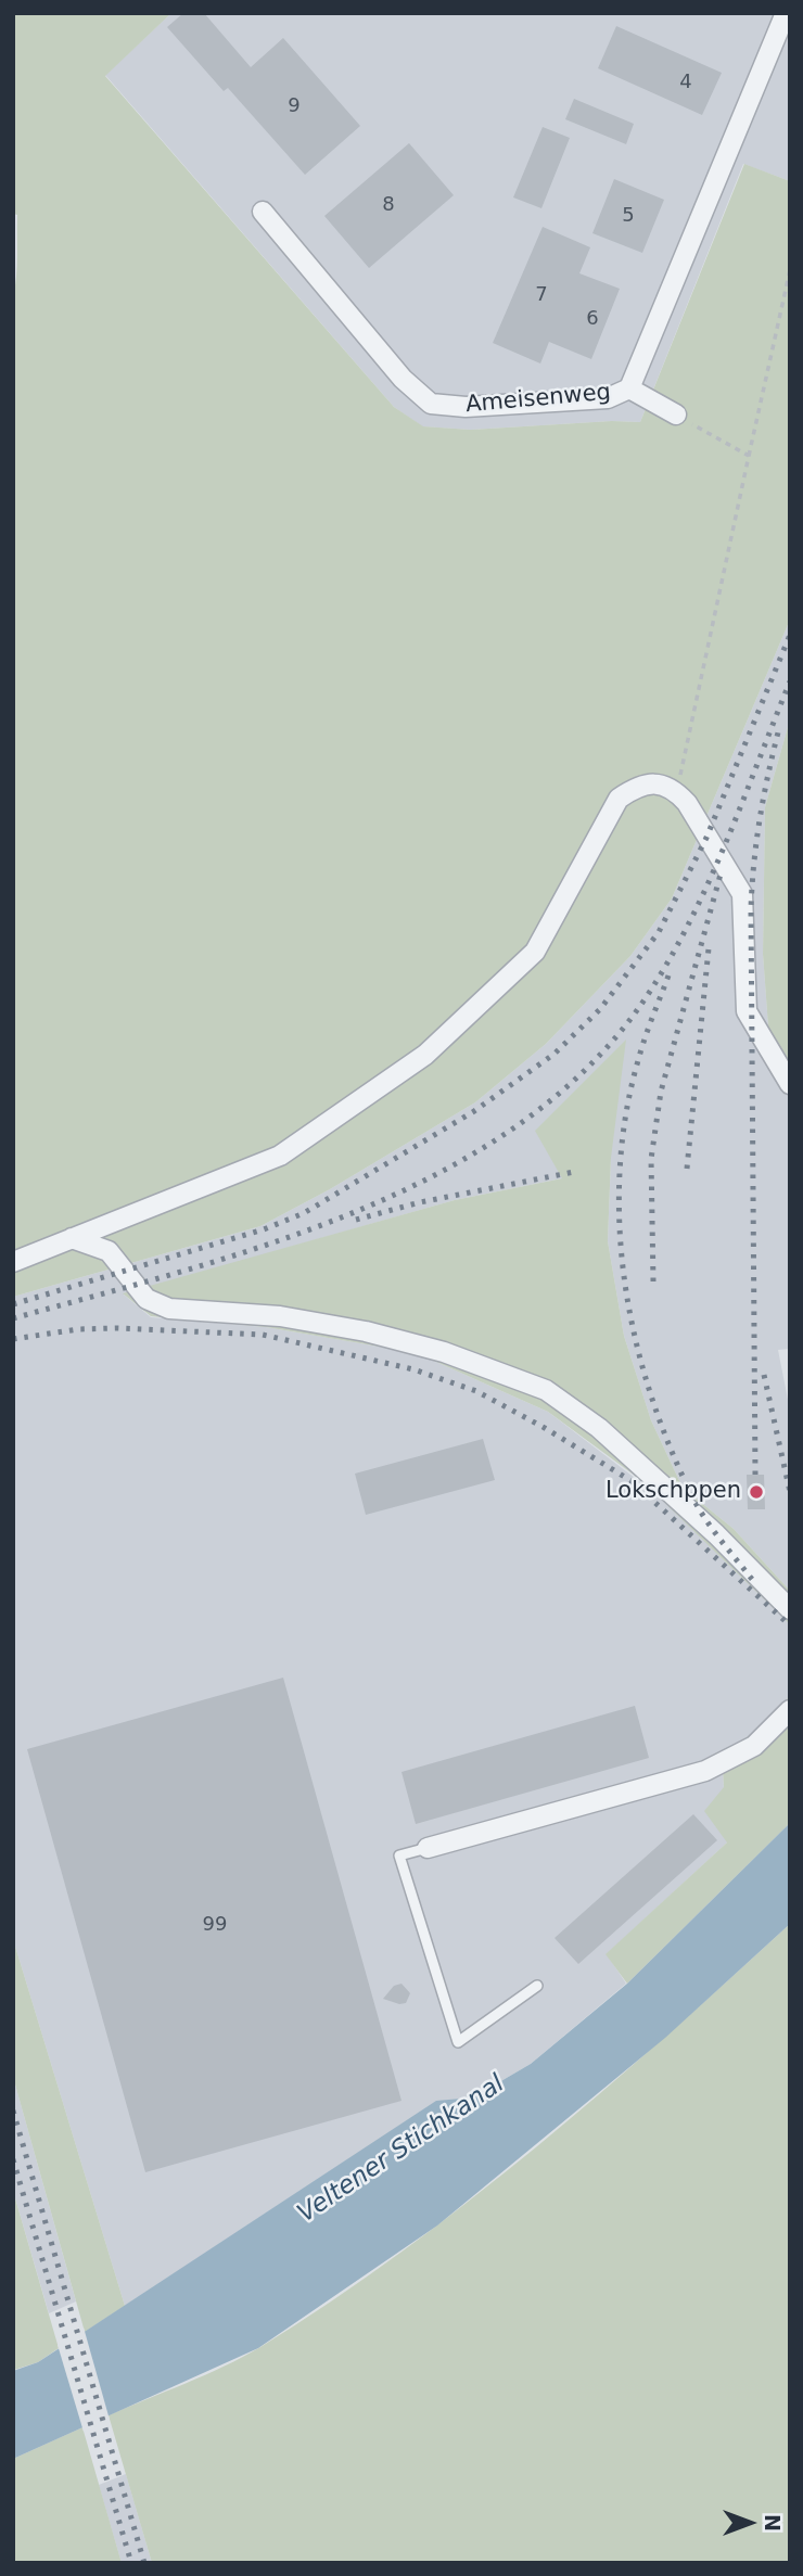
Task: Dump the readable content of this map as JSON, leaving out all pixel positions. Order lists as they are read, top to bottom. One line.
{"streets":{"street":["Ameisenweg"]},"water":["Veltener Stichkanal"],"places":["Lokschppen"],"house_numbers":["4","9","8","5","7","6","99"],"north":"right"}
